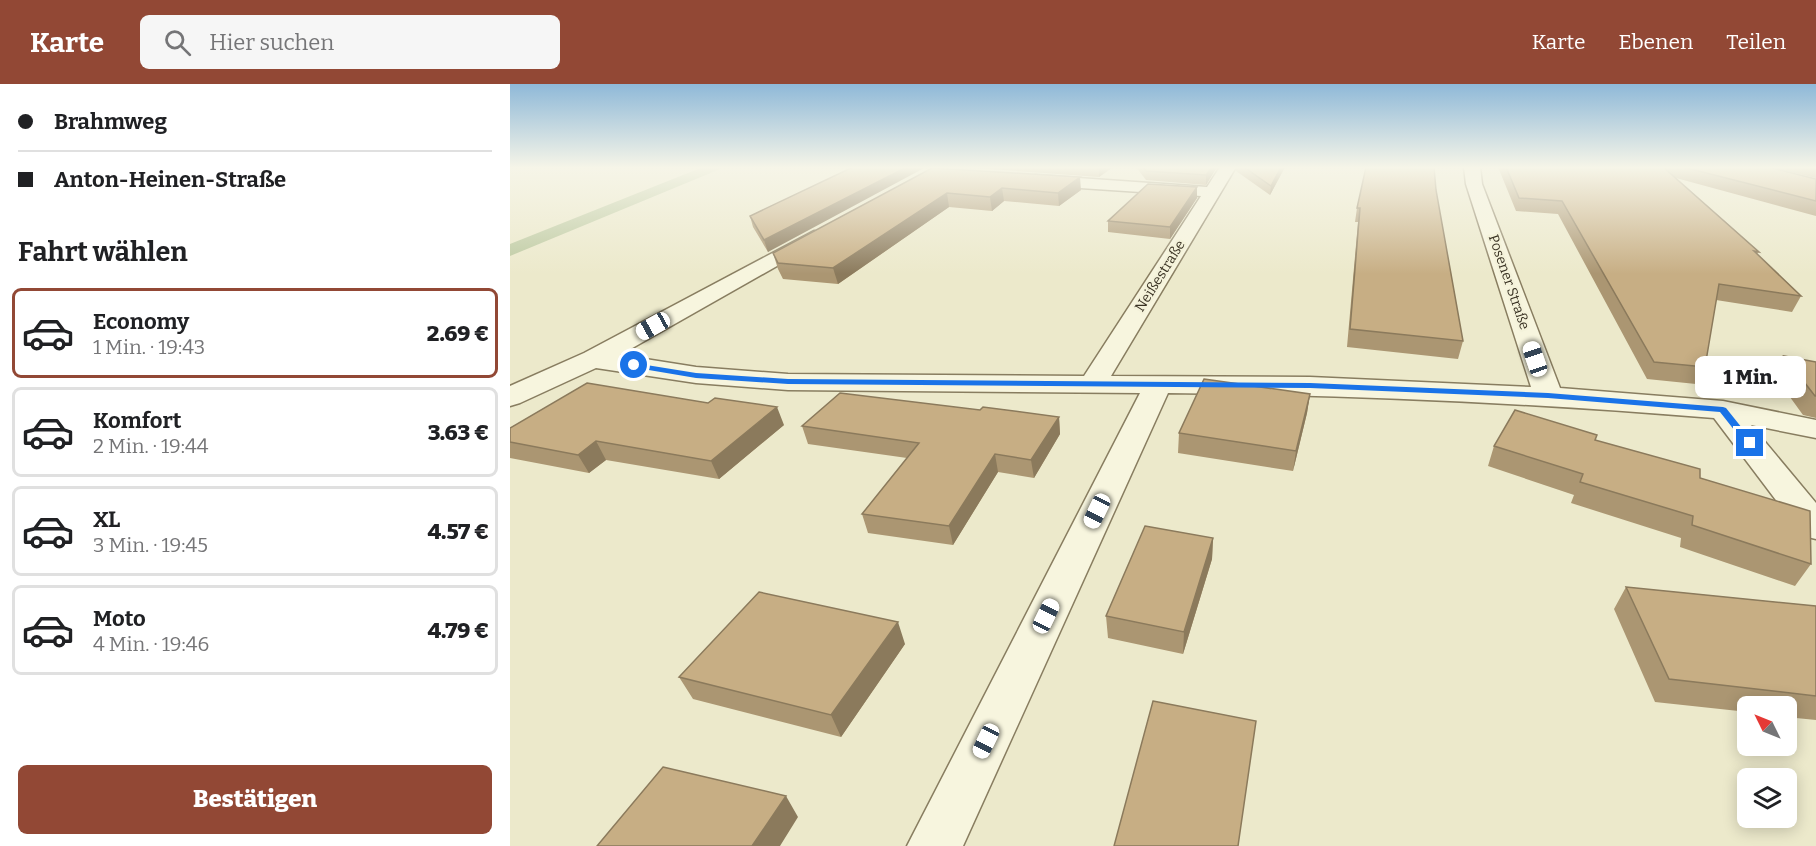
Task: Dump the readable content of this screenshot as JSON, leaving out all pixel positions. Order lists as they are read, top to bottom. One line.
{"streets":{"street":["Neißestraße","Posener Straße"]},"north":"top left","page":{"header":"Karte","search":"Hier suchen","nav":["Karte","Ebenen","Teilen"],"banner":["Brahmweg","Anton-Heinen-Straße"],"heading":"Fahrt wählen","list":[{"name":"Economy","note":"1 Min. · 19:43","value":"2.69 €"},{"name":"Komfort","note":"2 Min. · 19:44","value":"3.63 €"},{"name":"XL","note":"3 Min. · 19:45","value":"4.57 €"},{"name":"Moto","note":"4 Min. · 19:46","value":"4.79 €"}],"bubble":"1 Min.","buttons":"Bestätigen"}}
